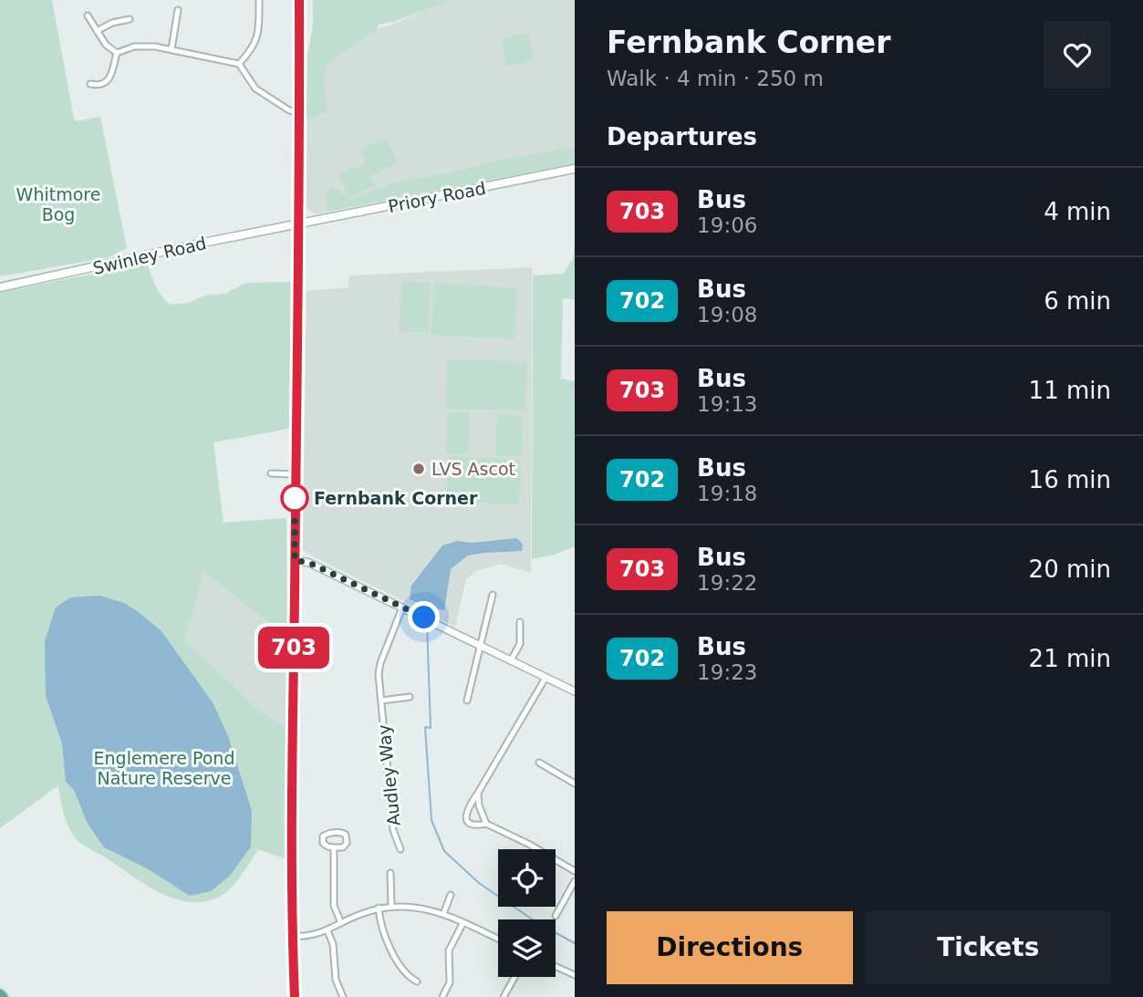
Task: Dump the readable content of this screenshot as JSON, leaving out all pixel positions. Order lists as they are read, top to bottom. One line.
{"streets":{"main road":["Priory Road","Swinley Road"],"street":["Audley Way"]},"crossings":[["Priory Road","Swinley Road"]],"parks":["Whitmore Bog","Englemere Pond Nature Reserve"],"places":["LVS Ascot","Fernbank Corner"],"lines":["bus line 703"],"page":{"on_map":"703","heading":[["Fernbank Corner","Walk · 4 min · 250 m"],"Departures"],"list":[{"mark":"703","name":"Bus","note":"19:06","value":"4 min"},{"mark":"702","name":"Bus","note":"19:08","value":"6 min"},{"mark":"703","name":"Bus","note":"19:13","value":"11 min"},{"mark":"702","name":"Bus","note":"19:18","value":"16 min"},{"mark":"703","name":"Bus","note":"19:22","value":"20 min"},{"mark":"702","name":"Bus","note":"19:23","value":"21 min"}],"buttons":["Directions","Tickets"]}}
